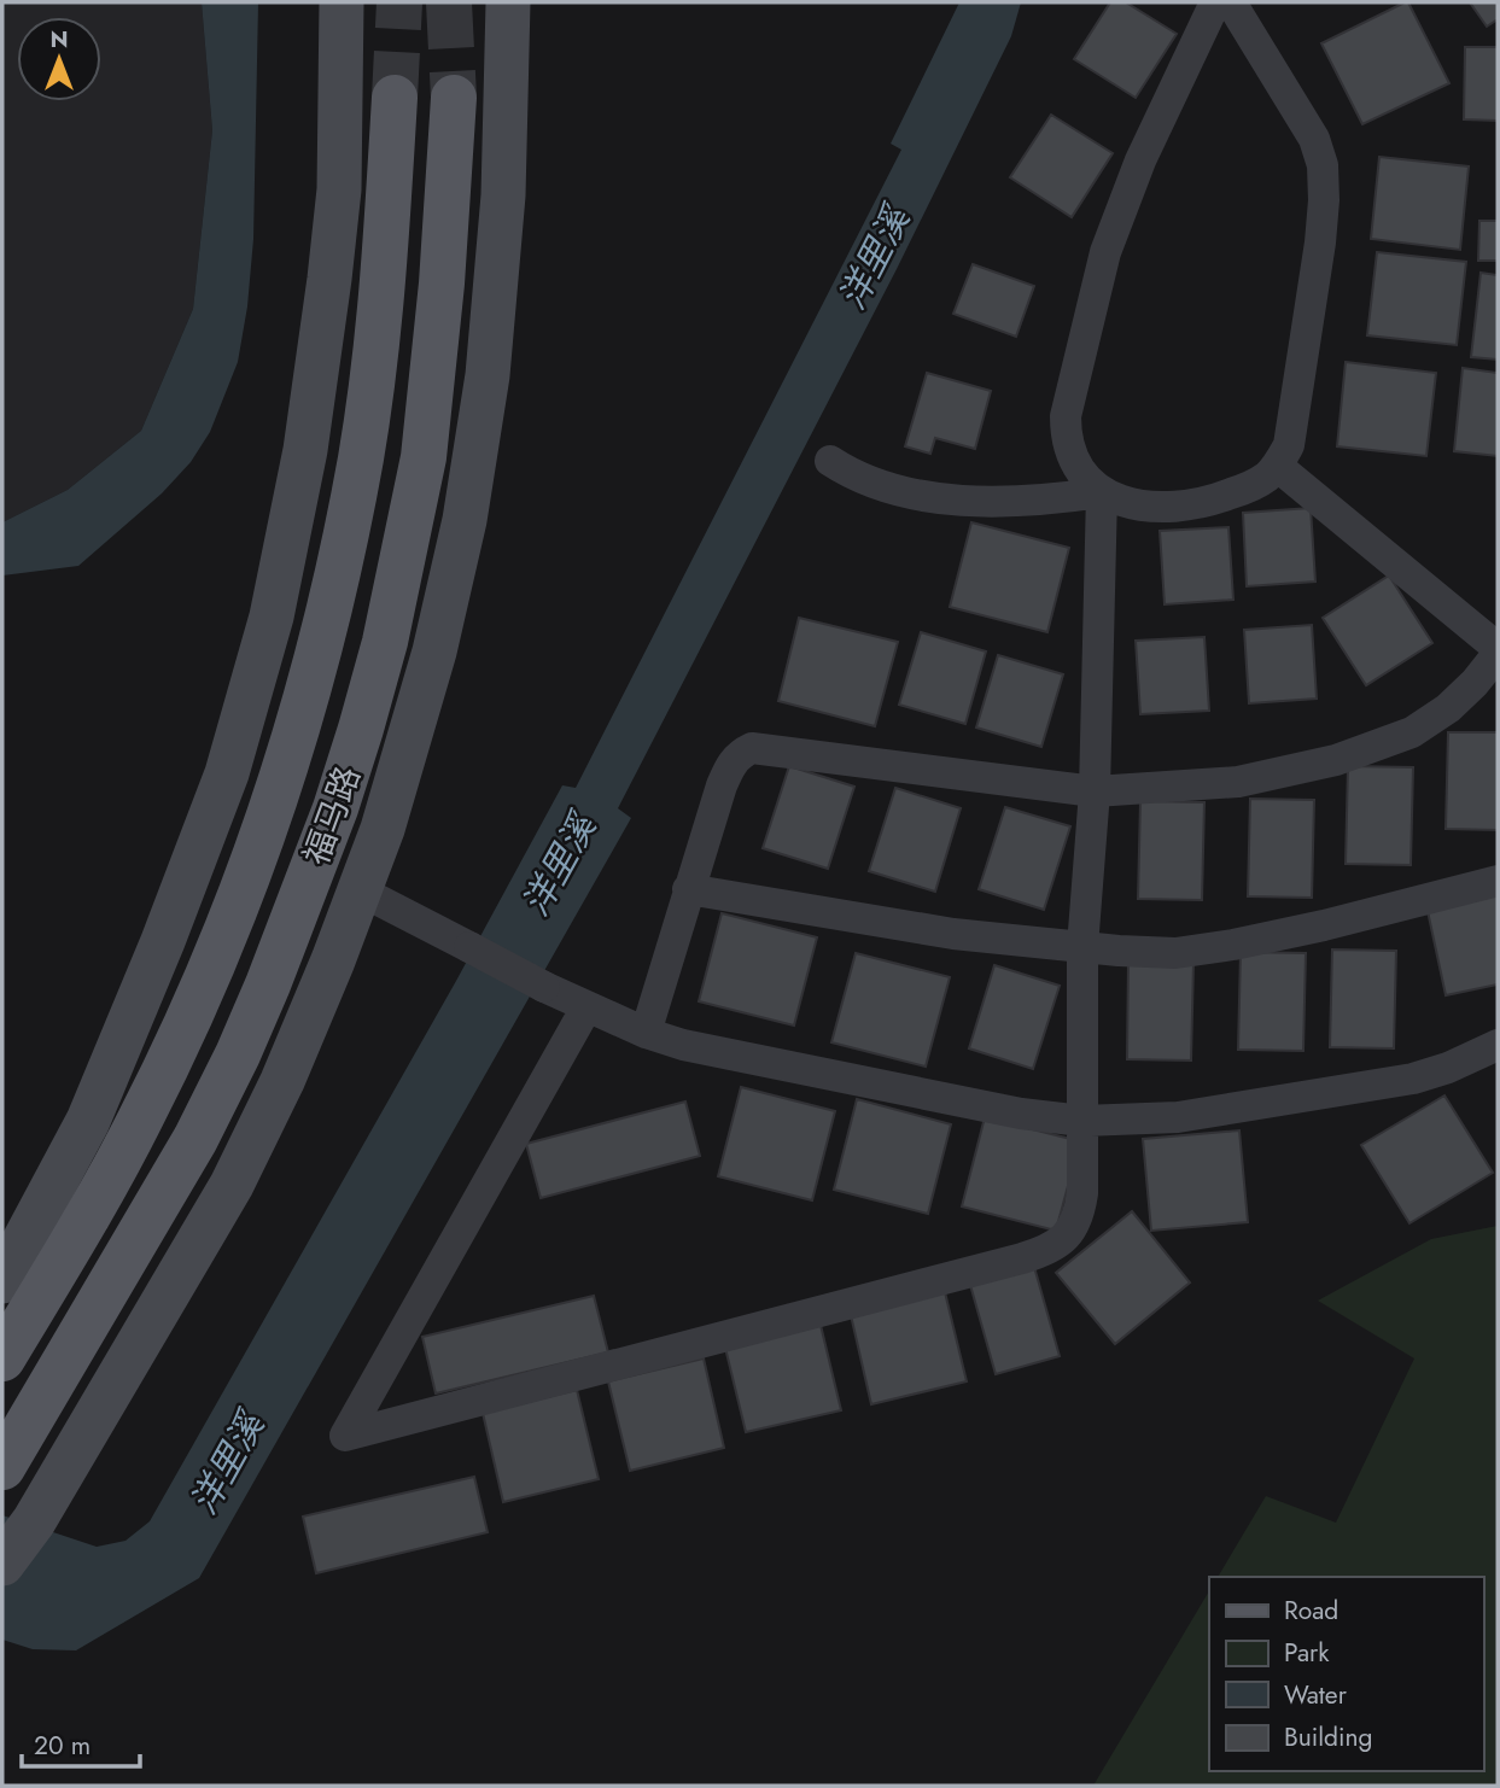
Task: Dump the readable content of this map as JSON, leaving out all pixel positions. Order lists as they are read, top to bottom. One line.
{"streets":{"main road":["福马路"]},"water":["洋里溪"],"legend":["Road","Park","Water","Building"],"scale_bar":"20 m","north":"top"}
